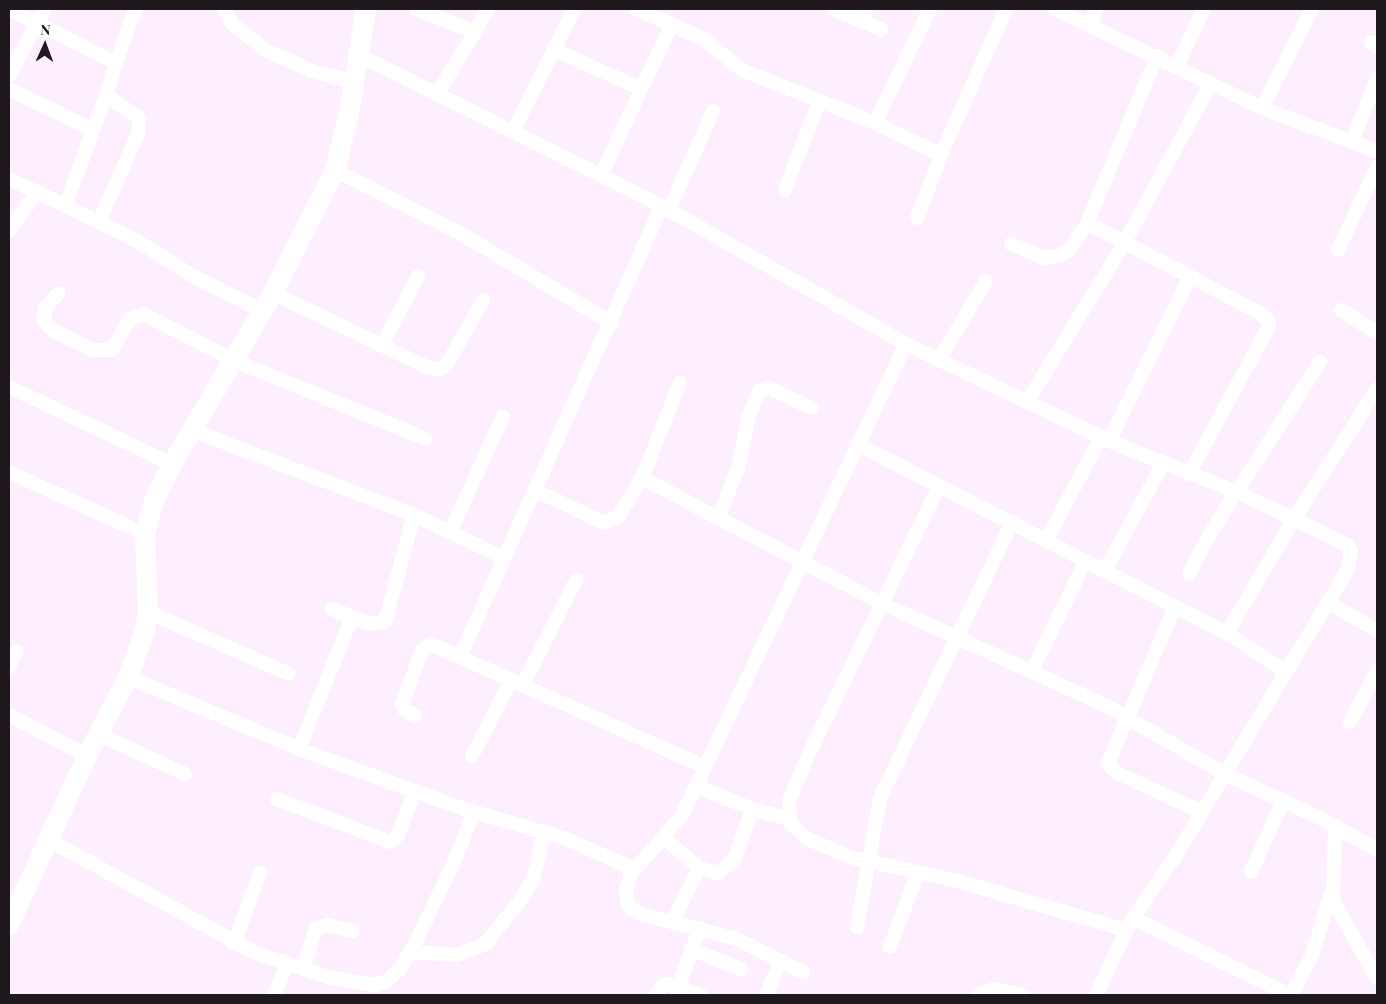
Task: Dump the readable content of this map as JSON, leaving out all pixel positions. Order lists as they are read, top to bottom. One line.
{"north":"top"}
